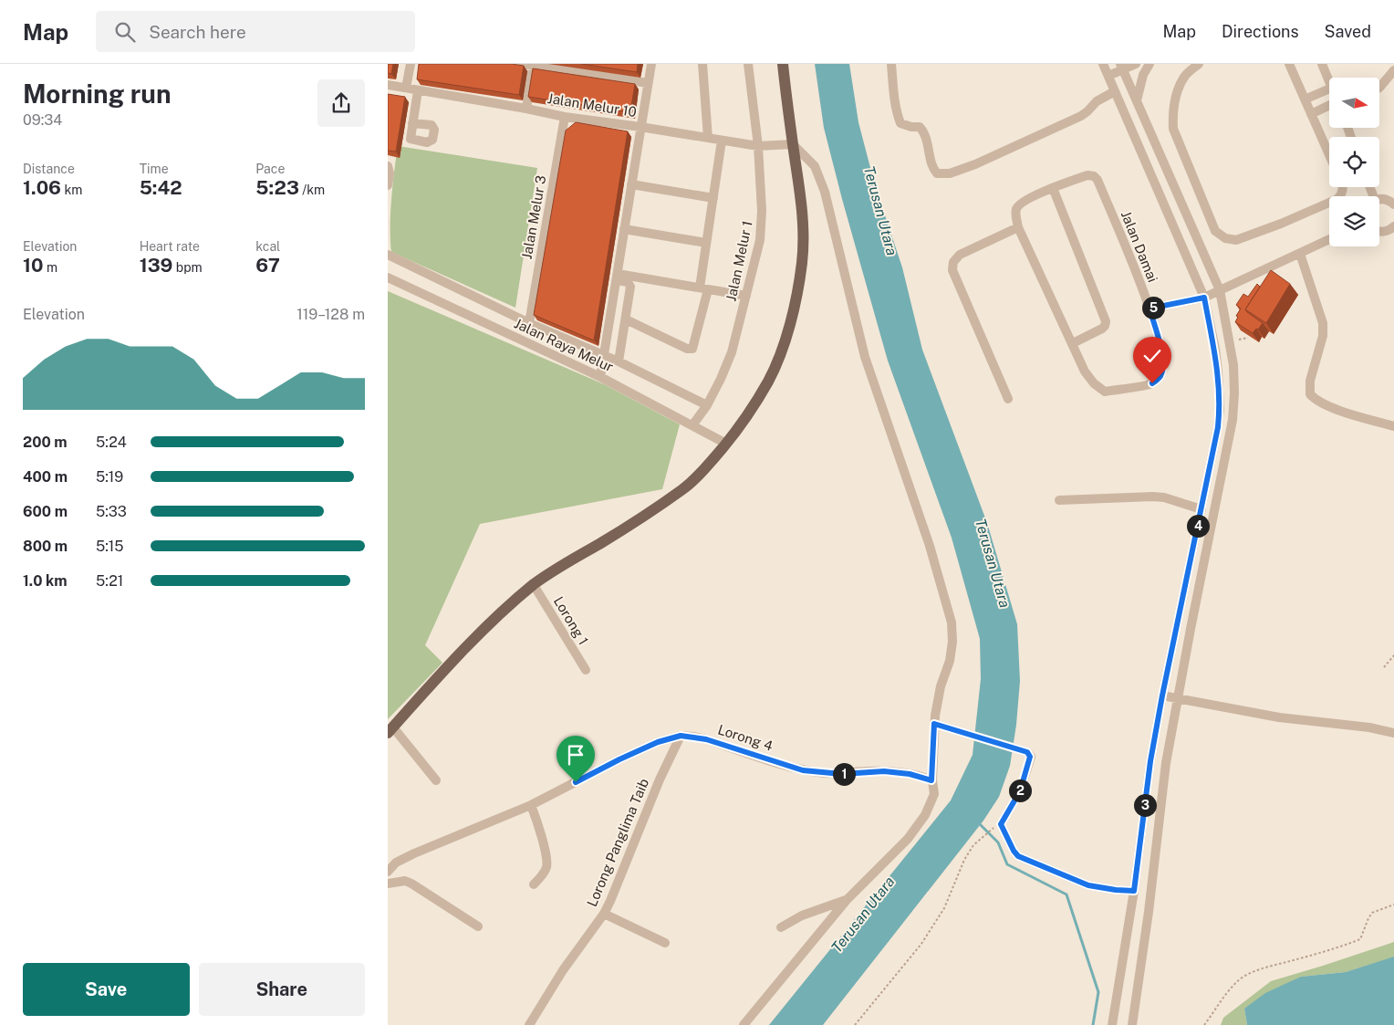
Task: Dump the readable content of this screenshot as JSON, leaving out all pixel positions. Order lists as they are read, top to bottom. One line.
{"streets":{"street":["Jalan Melur 10","Jalan Melur 3","Jalan Damai","Jalan Melur 1","Jalan Raya Melur","Lorong 1","Lorong 4","Lorong Panglima Taib"]},"crossings":[["Jalan Melur 10","Jalan Melur 3"],["Jalan Melur 10","Jalan Melur 1"],["Jalan Melur 1","Jalan Raya Melur"],["Lorong 4","Lorong Panglima Taib"]],"water":["Terusan Utara"],"north":"right","page":{"header":"Map","search":"Search here","nav":["Map","Directions","Saved"],"heading":["Morning run","09:34"],"stats":[["Distance","1.06 km"],["Time","5:42"],["Pace","5:23 /km"],["Elevation","10 m"],["Heart rate","139 bpm"],["kcal","67"]],"chart":["Elevation","119–128 m"],"pins":["5","4","1","2","3"],"list":[{"name":"200 m","note":"5:24"},{"name":"400 m","note":"5:19"},{"name":"600 m","note":"5:33"},{"name":"800 m","note":"5:15"},{"name":"1.0 km","note":"5:21"}],"buttons":["Save","Share"]}}
